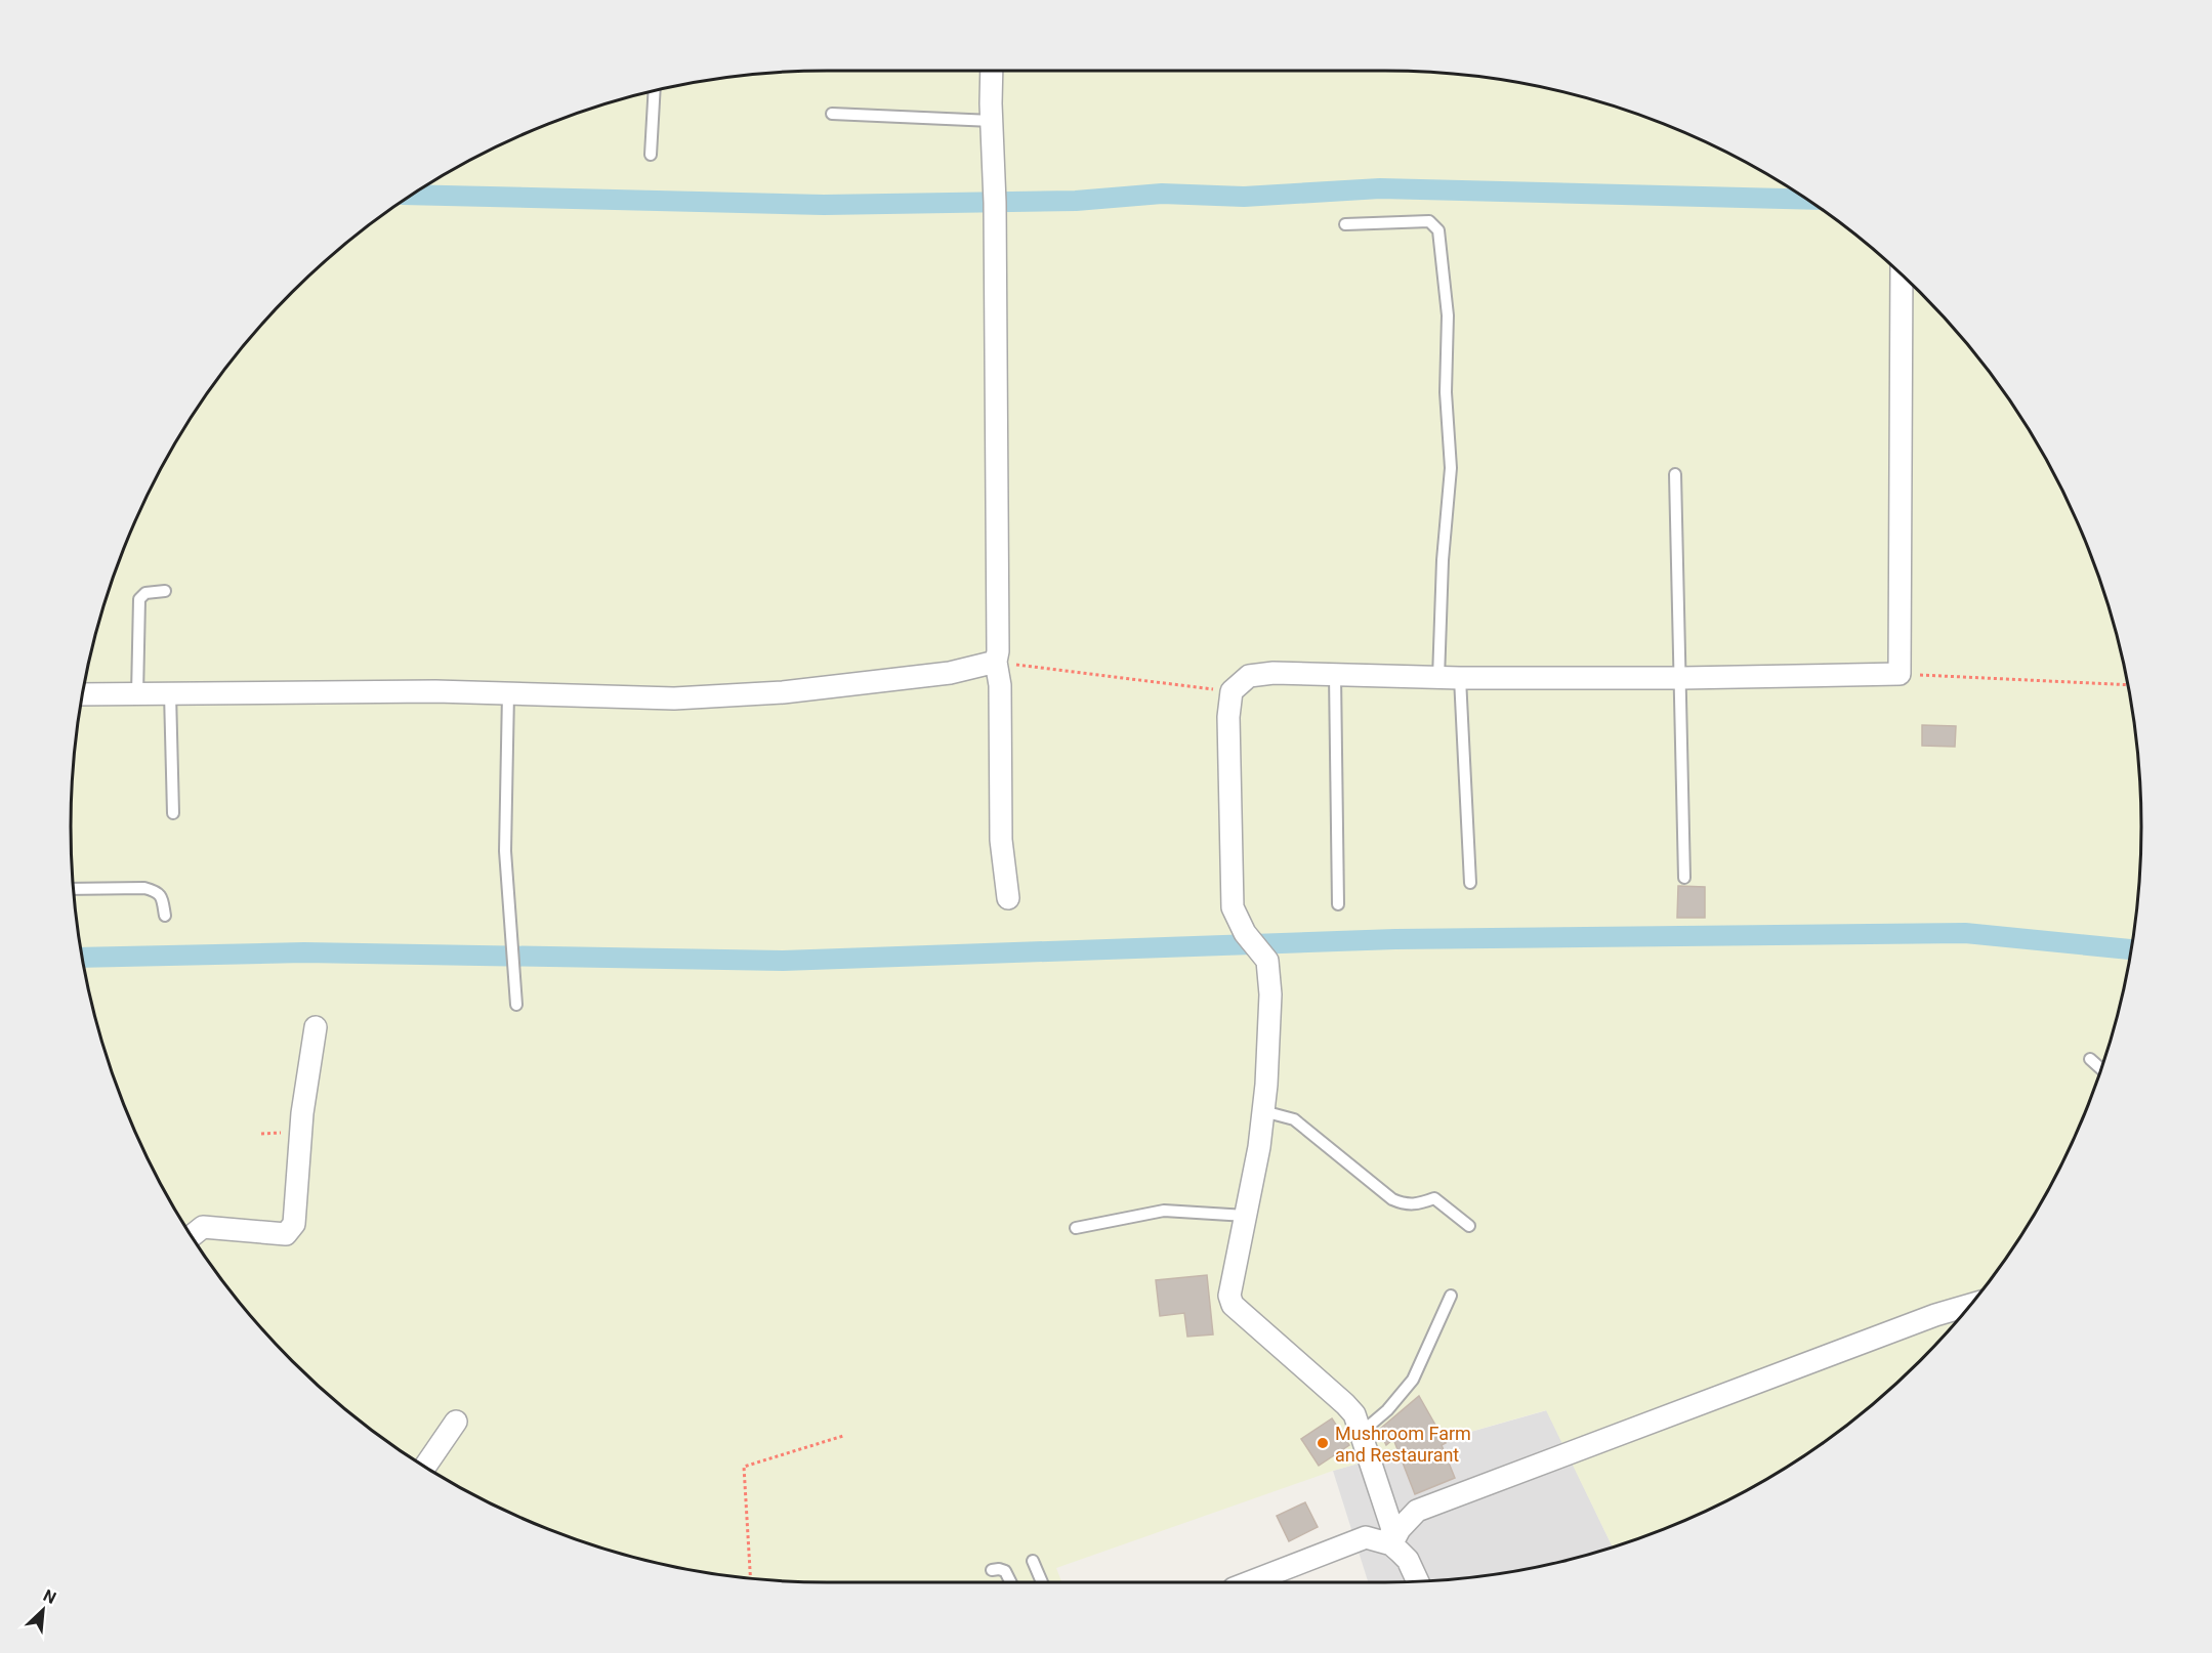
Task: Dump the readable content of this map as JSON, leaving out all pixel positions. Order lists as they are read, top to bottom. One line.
{"places":["Mushroom Farm and Restaurant"],"north":"top right"}
